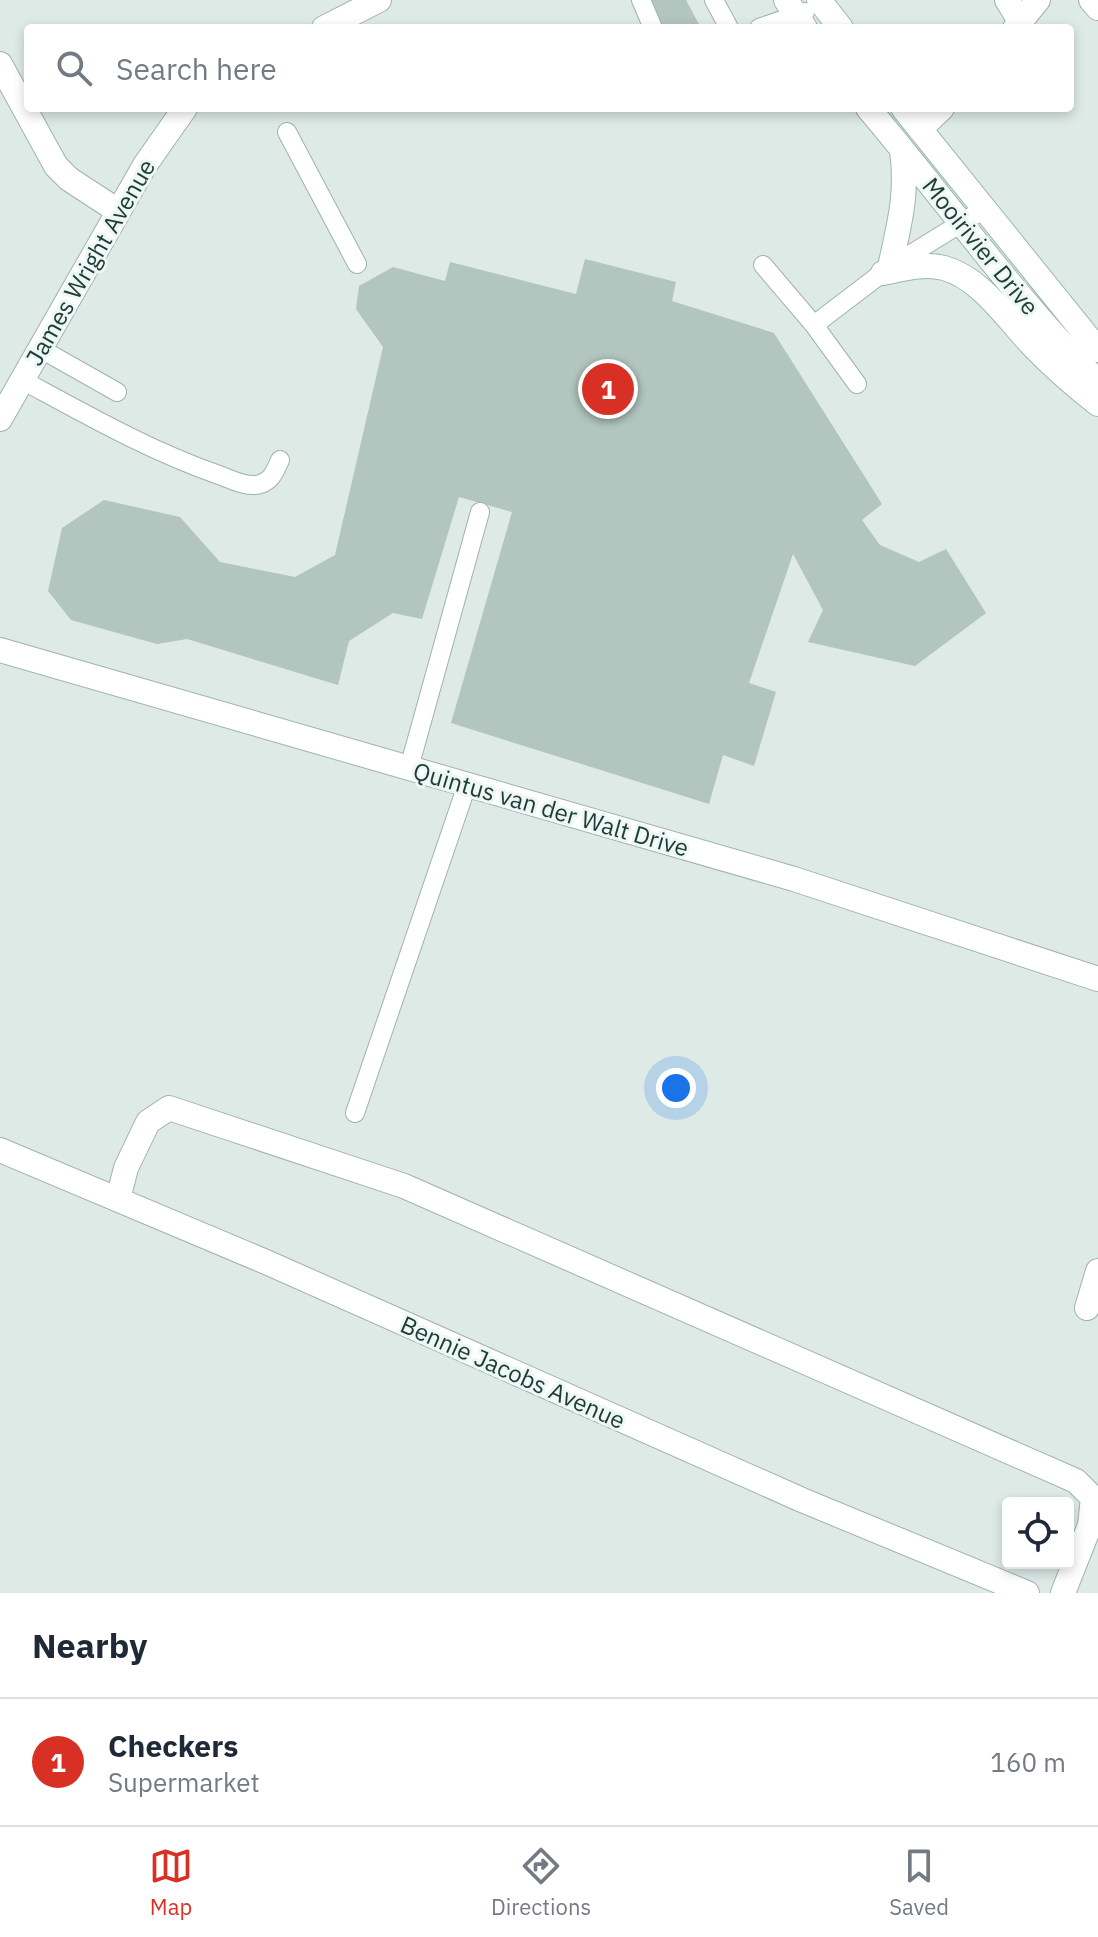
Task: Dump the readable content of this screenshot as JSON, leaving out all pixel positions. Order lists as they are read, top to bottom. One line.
{"streets":{"street":["Mooirivier Drive","James Wright Avenue","Quintus van der Walt Drive","Bennie Jacobs Avenue"]},"page":{"search":"Search here","pins":"1","heading":"Nearby","list":[{"mark":"1","name":"Checkers","note":"Supermarket","value":"160 m"}],"nav":["Map","Directions","Saved"]}}
